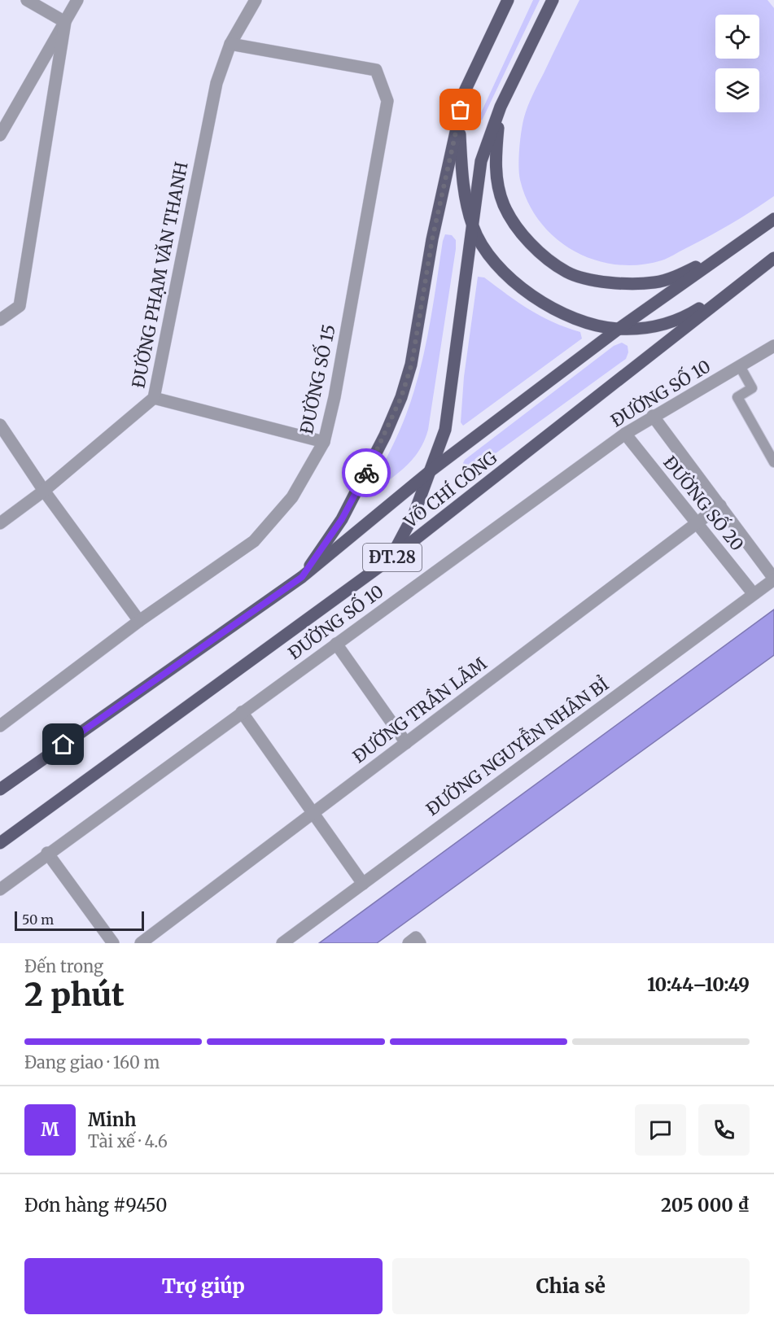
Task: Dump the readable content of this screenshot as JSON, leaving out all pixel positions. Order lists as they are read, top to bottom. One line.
{"streets":{"main road":["VÕ CHÍ CÔNG","ĐT.28"],"street":["ĐƯỜNG PHẠM VĂN THANH","ĐƯỜNG SỐ 15","ĐƯỜNG SỐ 10","ĐƯỜNG SỐ 20","ĐƯỜNG TRẦN LÃM","ĐƯỜNG NGUYỄN NHÂN BỈ"]},"crossings":[["ĐƯỜNG PHẠM VĂN THANH","ĐƯỜNG SỐ 15"],["ĐƯỜNG SỐ 10","ĐƯỜNG SỐ 20"],["VÕ CHÍ CÔNG","ĐT.28"],["ĐƯỜNG SỐ 20","ĐƯỜNG TRẦN LÃM"],["ĐƯỜNG SỐ 20","ĐƯỜNG NGUYỄN NHÂN BỈ"]],"scale_bar":"50 m","page":{"scale":"50 m","heading":["2 phút","Đến trong","10:44–10:49"],"panel":["Minh","Tài xế · 4.6","Đơn hàng #9450","205 000 ₫"],"bar":"Đang giao · 160 m","round":"M","buttons":["Trợ giúp","Chia sẻ"]}}
